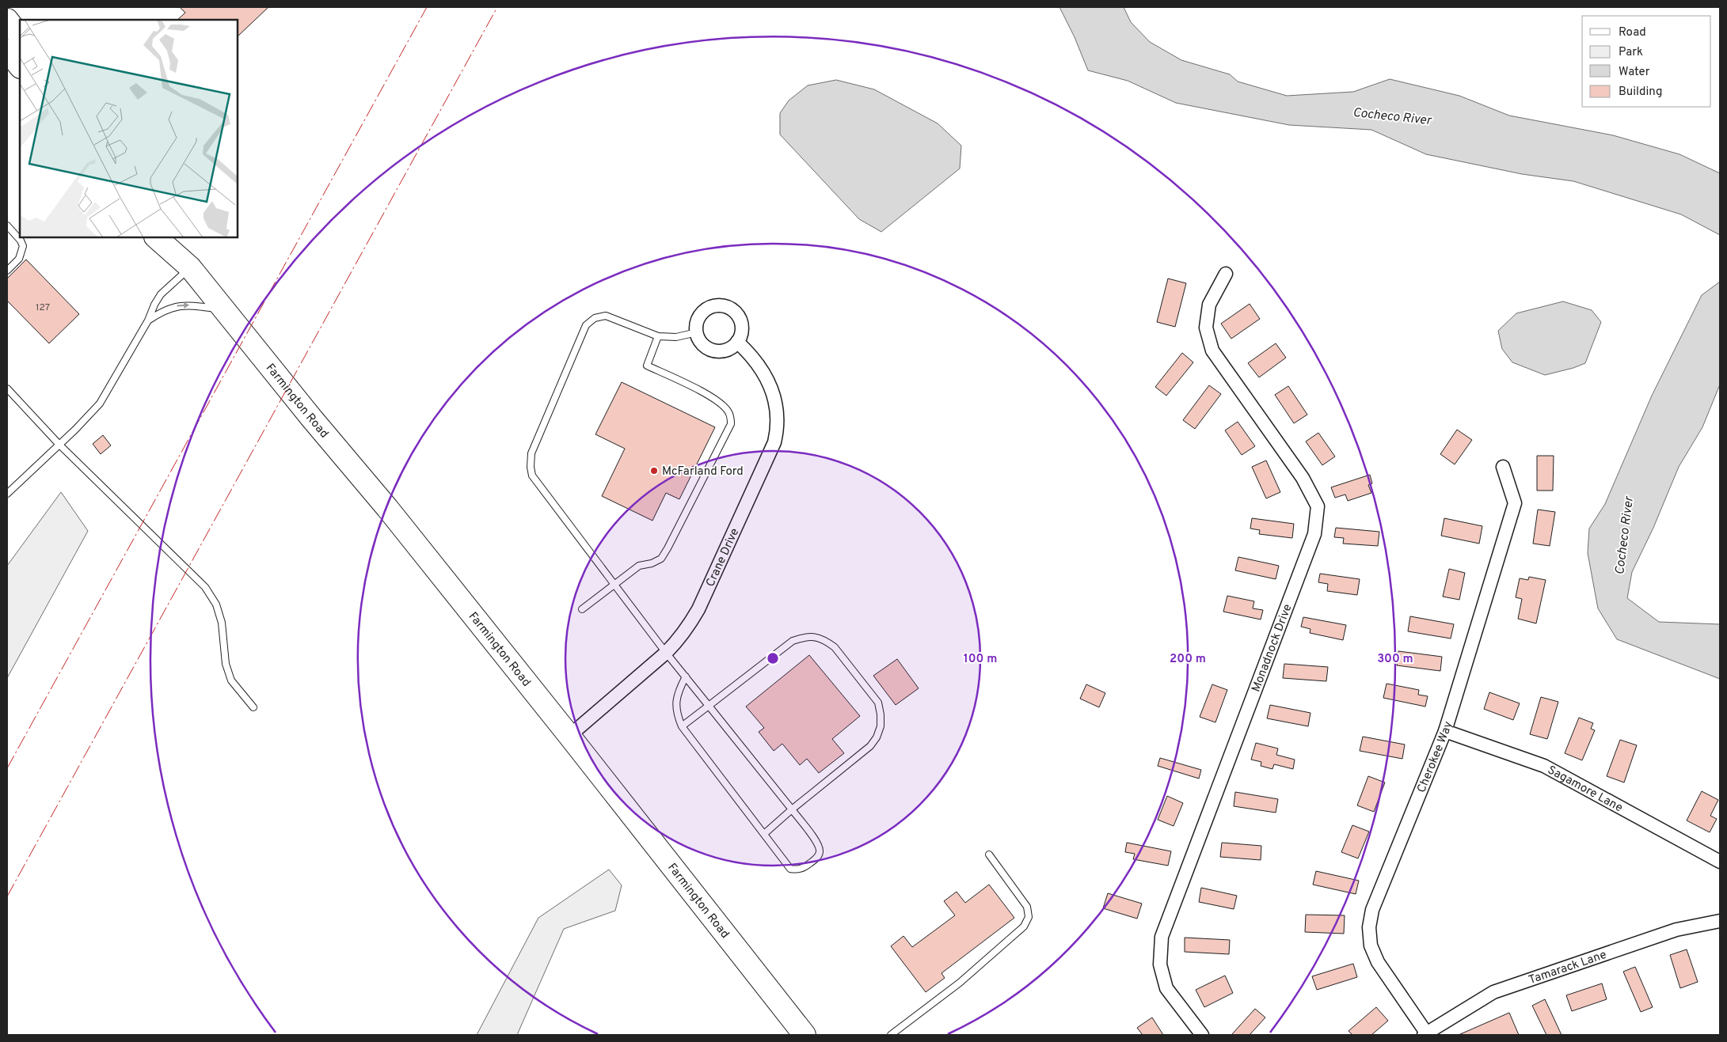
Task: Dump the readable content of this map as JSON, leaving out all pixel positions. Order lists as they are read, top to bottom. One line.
{"streets":{"highway":["Farmington Road"],"street":["Crane Drive","Monadnock Drive","Cherokee Way","Sagamore Lane","Tamarack Lane"]},"crossings":[["Farmington Road","Crane Drive"],["Cherokee Way","Sagamore Lane"],["Cherokee Way","Tamarack Lane"]],"water":["Cocheco River"],"places":["McFarland Ford"],"house_numbers":["127"],"legend":["Road","Park","Water","Building"],"rings":["100 m","200 m","300 m"]}
